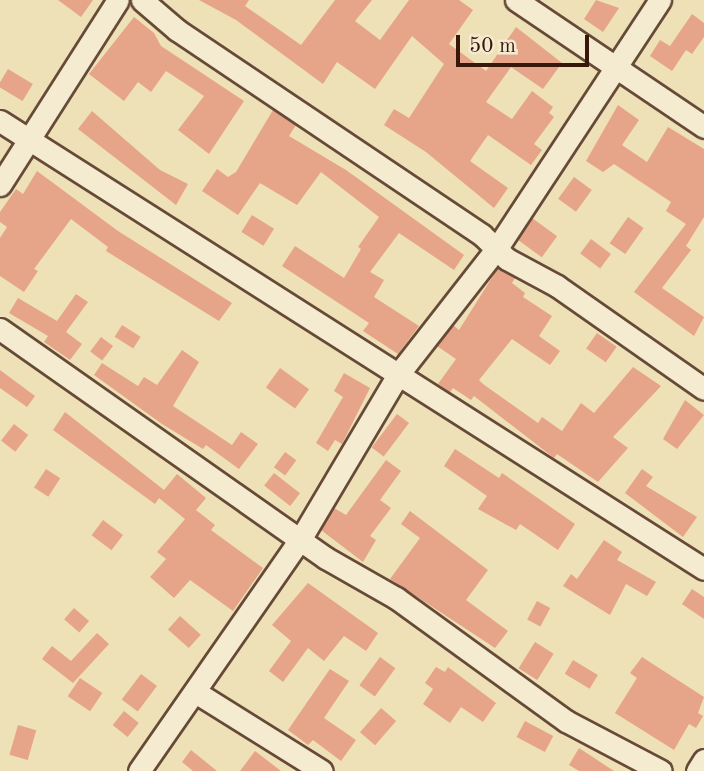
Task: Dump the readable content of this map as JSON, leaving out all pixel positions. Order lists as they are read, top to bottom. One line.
{"scale_bar":"50 m"}
